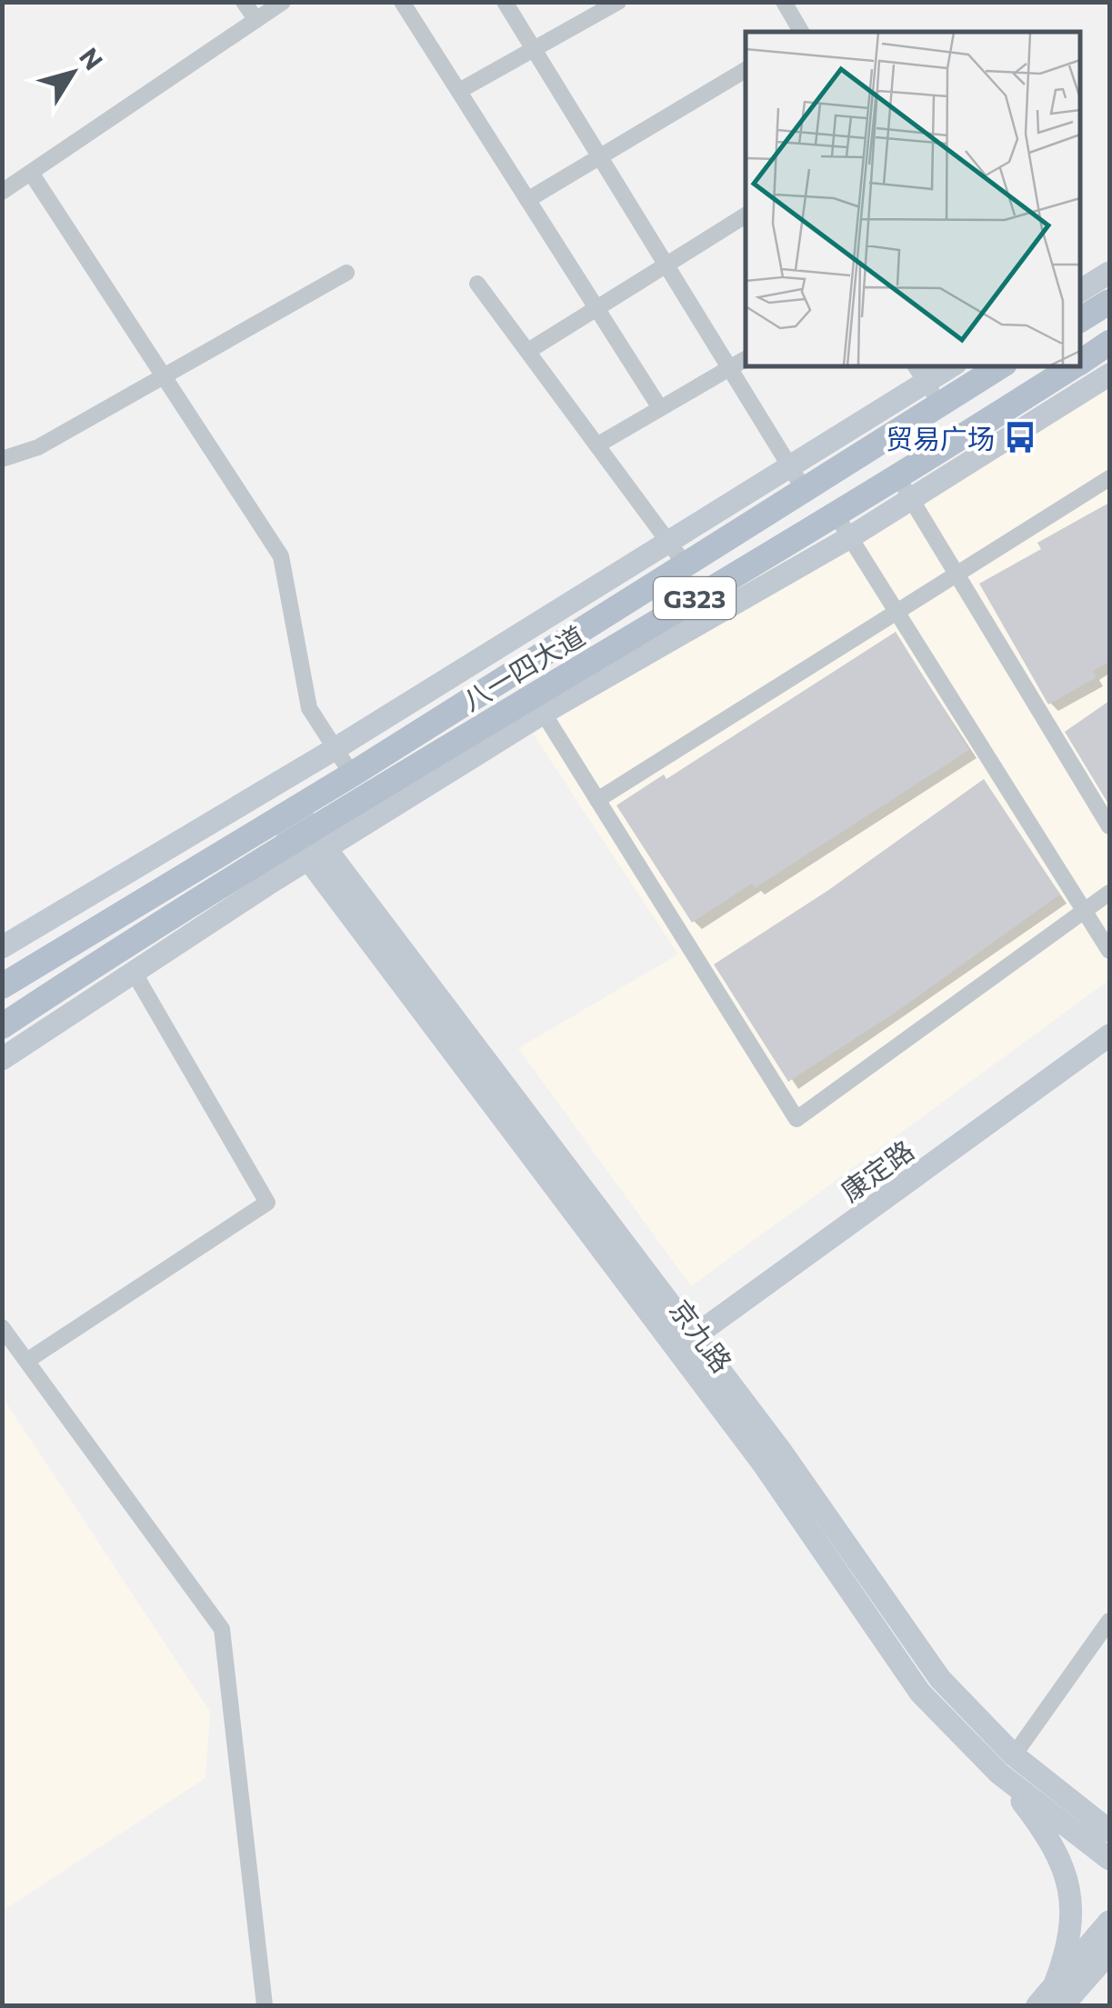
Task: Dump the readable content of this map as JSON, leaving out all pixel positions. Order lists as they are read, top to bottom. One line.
{"streets":{"main road":["G323","八一四大道"],"street":["康定路","京九路"]},"crossings":[["八一四大道","京九路"],["康定路","京九路"]],"places":{"bus stop":["贸易广场"]},"north":"top right"}
